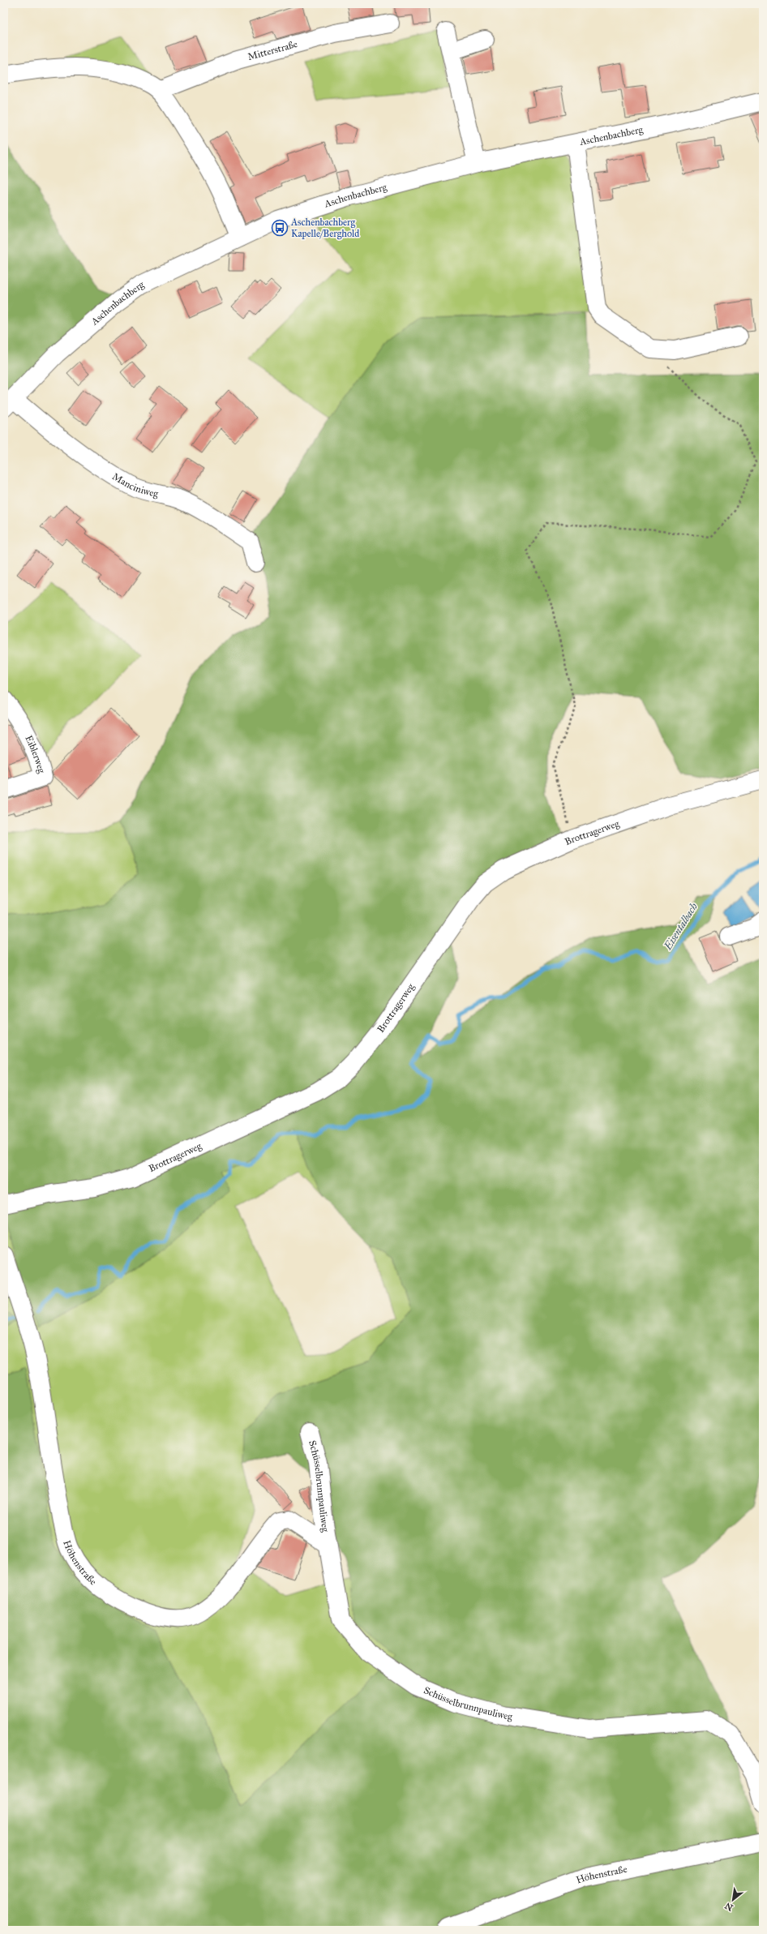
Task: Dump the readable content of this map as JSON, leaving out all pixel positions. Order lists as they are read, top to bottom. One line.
{"streets":{"street":["Mitterstraße","Aschenbachberg","Manciniweg","Eiblerweg","Brottragerweg","Schüsselbrunnpauliweg","Höhenstraße"]},"crossings":[["Aschenbachberg","Manciniweg"],["Schüsselbrunnpauliweg","Höhenstraße"]],"water":["Eisentalbach"],"places":{"bus stop":["Aschenbachberg Kapelle/Berghold"]},"north":"bottom left"}
